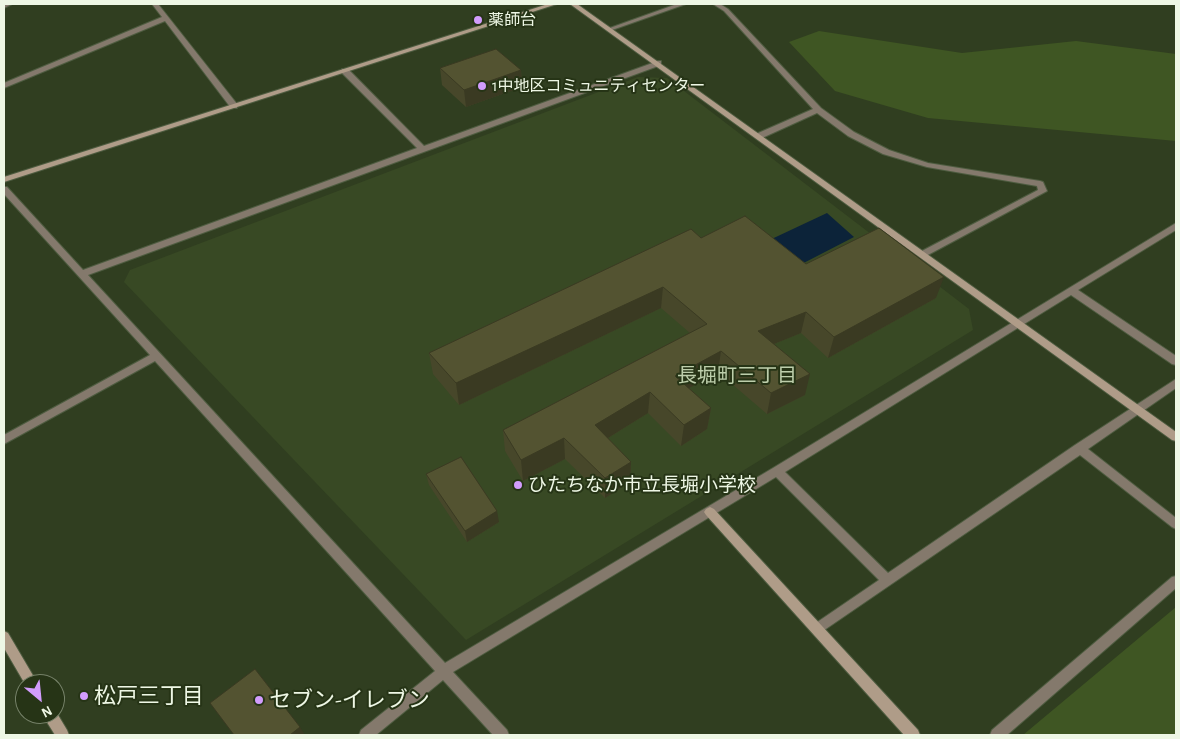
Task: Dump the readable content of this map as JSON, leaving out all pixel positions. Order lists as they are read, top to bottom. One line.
{"districts":["長堀町三丁目"],"places":["薬師台","1中地区コミュニティセンター","ひたちなか市立長堀小学校","松戸三丁目","セブン-イレブン"],"north":"bottom right"}
